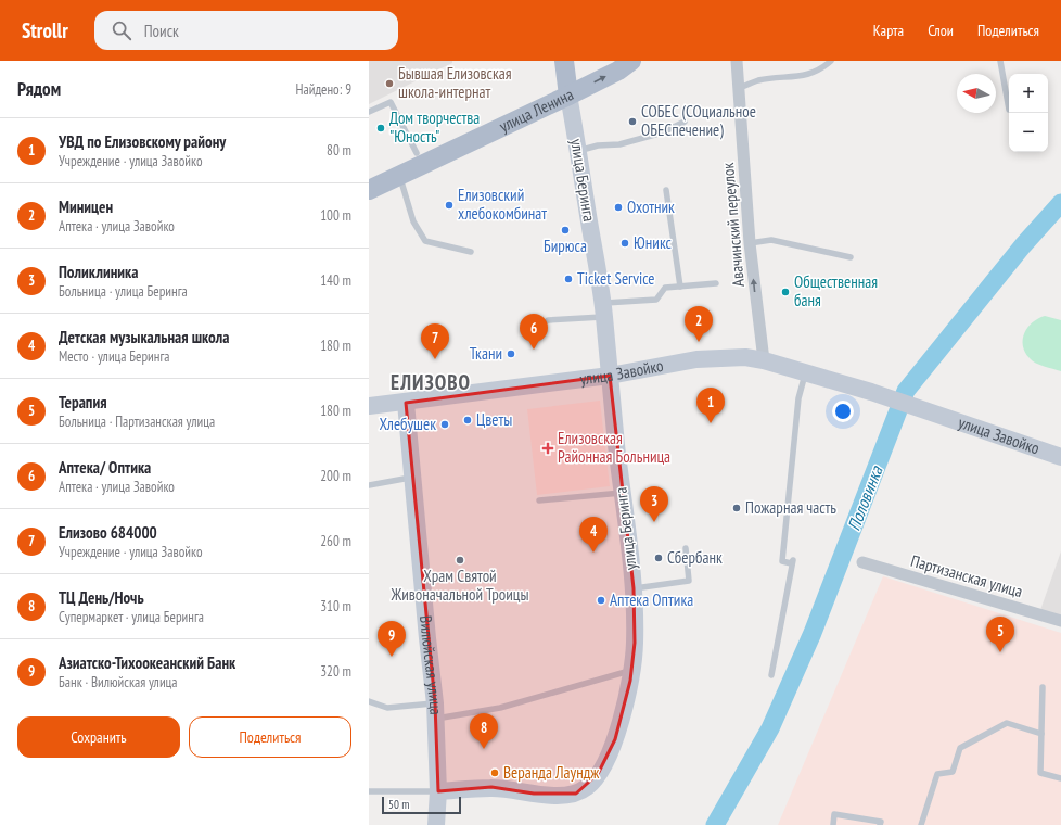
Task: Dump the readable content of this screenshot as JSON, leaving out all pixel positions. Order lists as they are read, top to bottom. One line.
{"streets":{"main road":["улица Ленина","улица Беринга"],"street":["Авачинский переулок","улица Завойко","Партизанская улица","Вилюйская улица"]},"crossings":[["улица Ленина","улица Беринга"],["улица Беринга","улица Завойко"],["улица Беринга","Вилюйская улица"],["Авачинский переулок","улица Завойко"],["улица Завойко","Вилюйская улица"]],"one_way":["Авачинский переулок"],"districts":["ЕЛИЗОВО"],"water":["Половинка"],"places":{"other":["Бывшая Елизовская школа-интернат","СОБЕС (СОциальное ОБЕСпечение)","Дом творчества \"Юность\"","Елизовский хлебокомбинат","Охотник","Бирюса","Юникс","Ticket Service","Общественная баня","Ткани","Цветы","Хлебушек","Пожарная часть","Сбербанк","Храм Святой Живоначальной Троицы","Аптека Оптика","Веранда Лаундж"],"health":["Елизовская Районная Больница"]},"scale_bar":"50 m","north":"left","page":{"header":"Strollr","search":"Поиск","nav":["Карта","Слои","Поделиться"],"heading":["Рядом","Найдено: 9"],"map_buttons":["+","−"],"list":[{"mark":"1","name":"УВД по Елизовскому району","note":"Учреждение · улица Завойко","value":"80 m"},{"mark":"2","name":"Миницен","note":"Аптека · улица Завойко","value":"100 m"},{"mark":"3","name":"Поликлиника","note":"Больница · улица Беринга","value":"140 m"},{"mark":"4","name":"Детская музыкальная школа","note":"Место · улица Беринга","value":"180 m"},{"mark":"5","name":"Терапия","note":"Больница · Партизанская улица","value":"180 m"},{"mark":"6","name":"Аптека/ Оптика","note":"Аптека · улица Завойко","value":"200 m"},{"mark":"7","name":"Елизово 684000","note":"Учреждение · улица Завойко","value":"260 m"},{"mark":"8","name":"ТЦ День/Ночь","note":"Супермаркет · улица Беринга","value":"310 m"},{"mark":"9","name":"Азиатско-Тихоокеанский Банк","note":"Банк · Вилюйская улица","value":"320 m"}],"pins":["2","6","7","1","3","4","5","9","8"],"buttons":["Сохранить","Поделиться"],"scale":"50 m"}}
